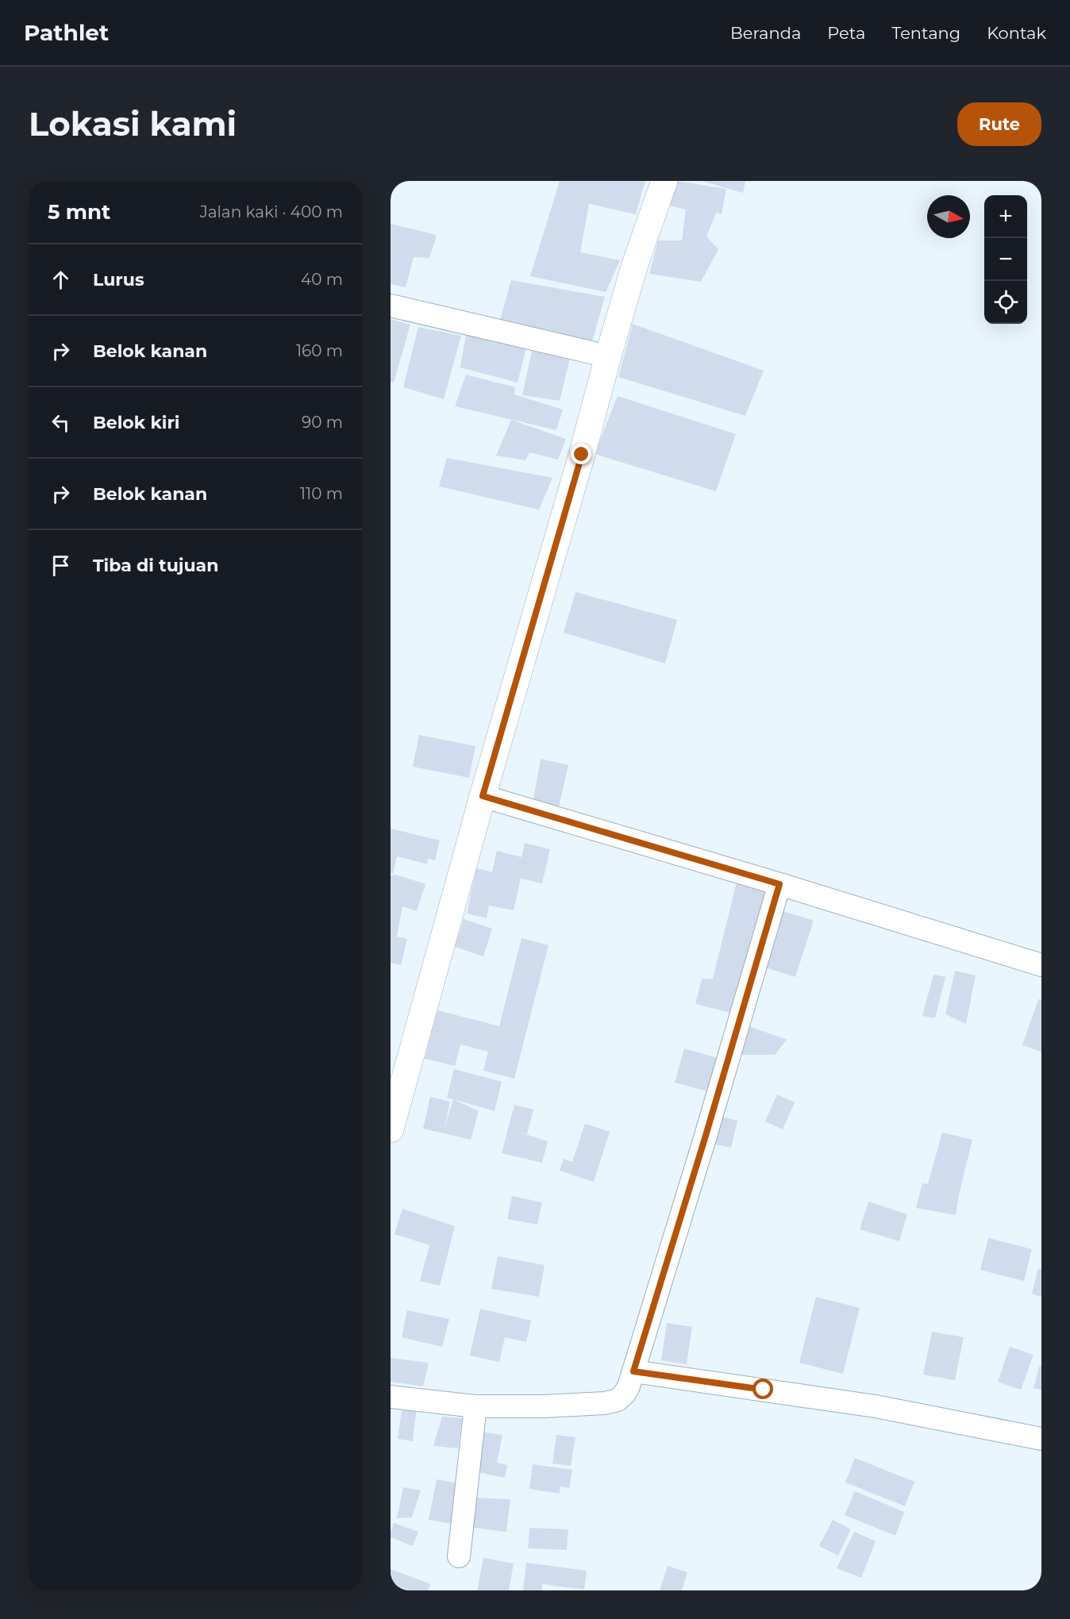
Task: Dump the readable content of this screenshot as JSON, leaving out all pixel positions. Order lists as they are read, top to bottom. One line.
{"north":"right","page":{"header":"Pathlet","nav":["Beranda","Peta","Tentang","Kontak"],"buttons":"Rute","title":"Lokasi kami","heading":["5 mnt","Jalan kaki · 400 m"],"map_buttons":["+","−"],"list":[["Lurus","40 m"],["Belok kanan","160 m"],["Belok kiri","90 m"],["Belok kanan","110 m"],"Tiba di tujuan"]}}
